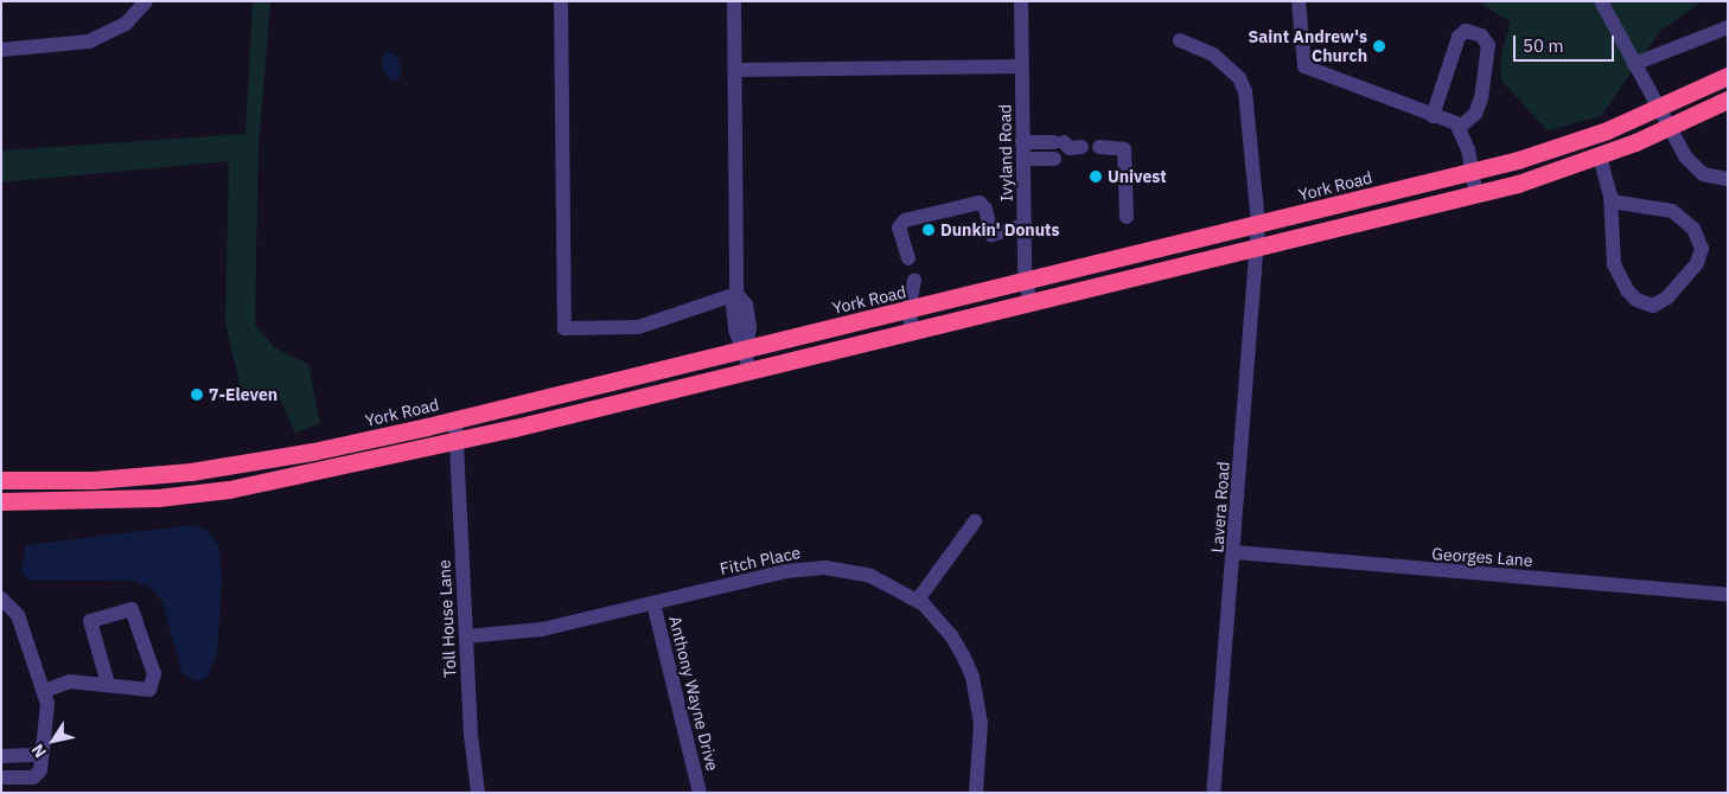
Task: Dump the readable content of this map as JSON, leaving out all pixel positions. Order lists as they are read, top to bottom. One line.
{"streets":{"highway":["York Road"],"street":["Ivyland Road","Lavera Road","Georges Lane","Fitch Place","Toll House Lane","Anthony Wayne Drive"]},"crossings":[["Ivyland Road","York Road"],["York Road","Lavera Road"],["York Road","Toll House Lane"],["Lavera Road","Georges Lane"],["Fitch Place","Toll House Lane"],["Fitch Place","Anthony Wayne Drive"]],"places":["Saint Andrew's Church","Univest","Dunkin' Donuts","7-Eleven"],"scale_bar":"50 m","north":"bottom left"}
